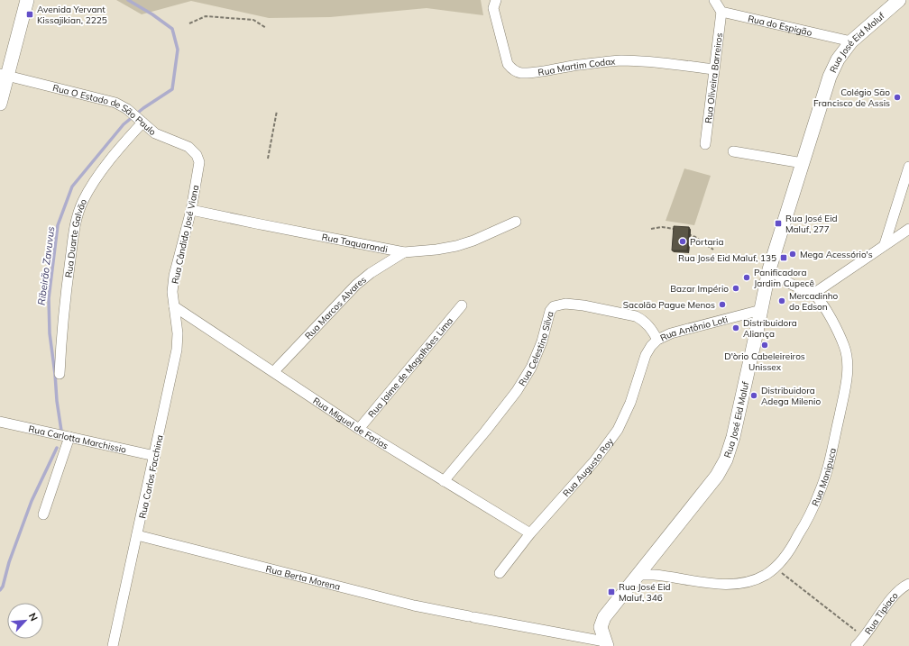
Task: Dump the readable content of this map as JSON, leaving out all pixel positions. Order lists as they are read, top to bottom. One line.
{"streets":{"street":["Rua do Espigão","Rua José Eid Maluf","Rua Martim Codax","Rua Oliveira Barreiros","Rua O Estado de São Paulo","Rua Cândido José Viana","Rua Duarte Galvão","Rua Taquarandi","Rua Marcos Alvares","Rua Antônio Loti","Rua Celestino Silva","Rua Jaime de Magalhães Lima","Rua Miguel de Farias","Rua Carlotta Marchissio","Rua Augusto Roy","Rua Carlos Facchina","Rua Manipuca","Rua Berta Morena","Rua Tipiaco"]},"crossings":[["Rua do Espigão","Rua José Eid Maluf"],["Rua do Espigão","Rua Oliveira Barreiros"],["Rua José Eid Maluf","Rua Antônio Loti"],["Rua José Eid Maluf","Rua Manipuca"],["Rua José Eid Maluf","Rua Berta Morena"],["Rua Martim Codax","Rua Oliveira Barreiros"],["Rua O Estado de São Paulo","Rua Cândido José Viana"],["Rua O Estado de São Paulo","Rua Duarte Galvão"],["Rua Cândido José Viana","Rua Taquarandi"],["Rua Cândido José Viana","Rua Miguel de Farias"],["Rua Cândido José Viana","Rua Carlos Facchina"],["Rua Taquarandi","Rua Marcos Alvares"],["Rua Marcos Alvares","Rua Miguel de Farias"],["Rua Antônio Loti","Rua Celestino Silva"],["Rua Antônio Loti","Rua Augusto Roy"],["Rua Celestino Silva","Rua Miguel de Farias"],["Rua Celestino Silva","Rua Augusto Roy"],["Rua Jaime de Magalhães Lima","Rua Miguel de Farias"],["Rua Miguel de Farias","Rua Augusto Roy"],["Rua Miguel de Farias","Rua Carlos Facchina"],["Rua Carlotta Marchissio","Rua Carlos Facchina"],["Rua Carlos Facchina","Rua Berta Morena"]],"water":["Ribeirão Zavuvus"],"places":{"transit":["Avenida Yervant Kissajikian, 2225","Rua José Eid Maluf, 277","Rua José Eid Maluf, 135","Rua José Eid Maluf, 346"],"other":["Colégio São Francisco de Assis","Portaria","Mega Acessório's","Panificadora Jardim Cupecê","Bazar Império","Mercadinho do Edson","Sacolão Pague Menos","Distribuidora Aliança","D'òrio Cabeleireiros Unissex","Distribuidora Adega Milenio"]},"north":"top right"}
